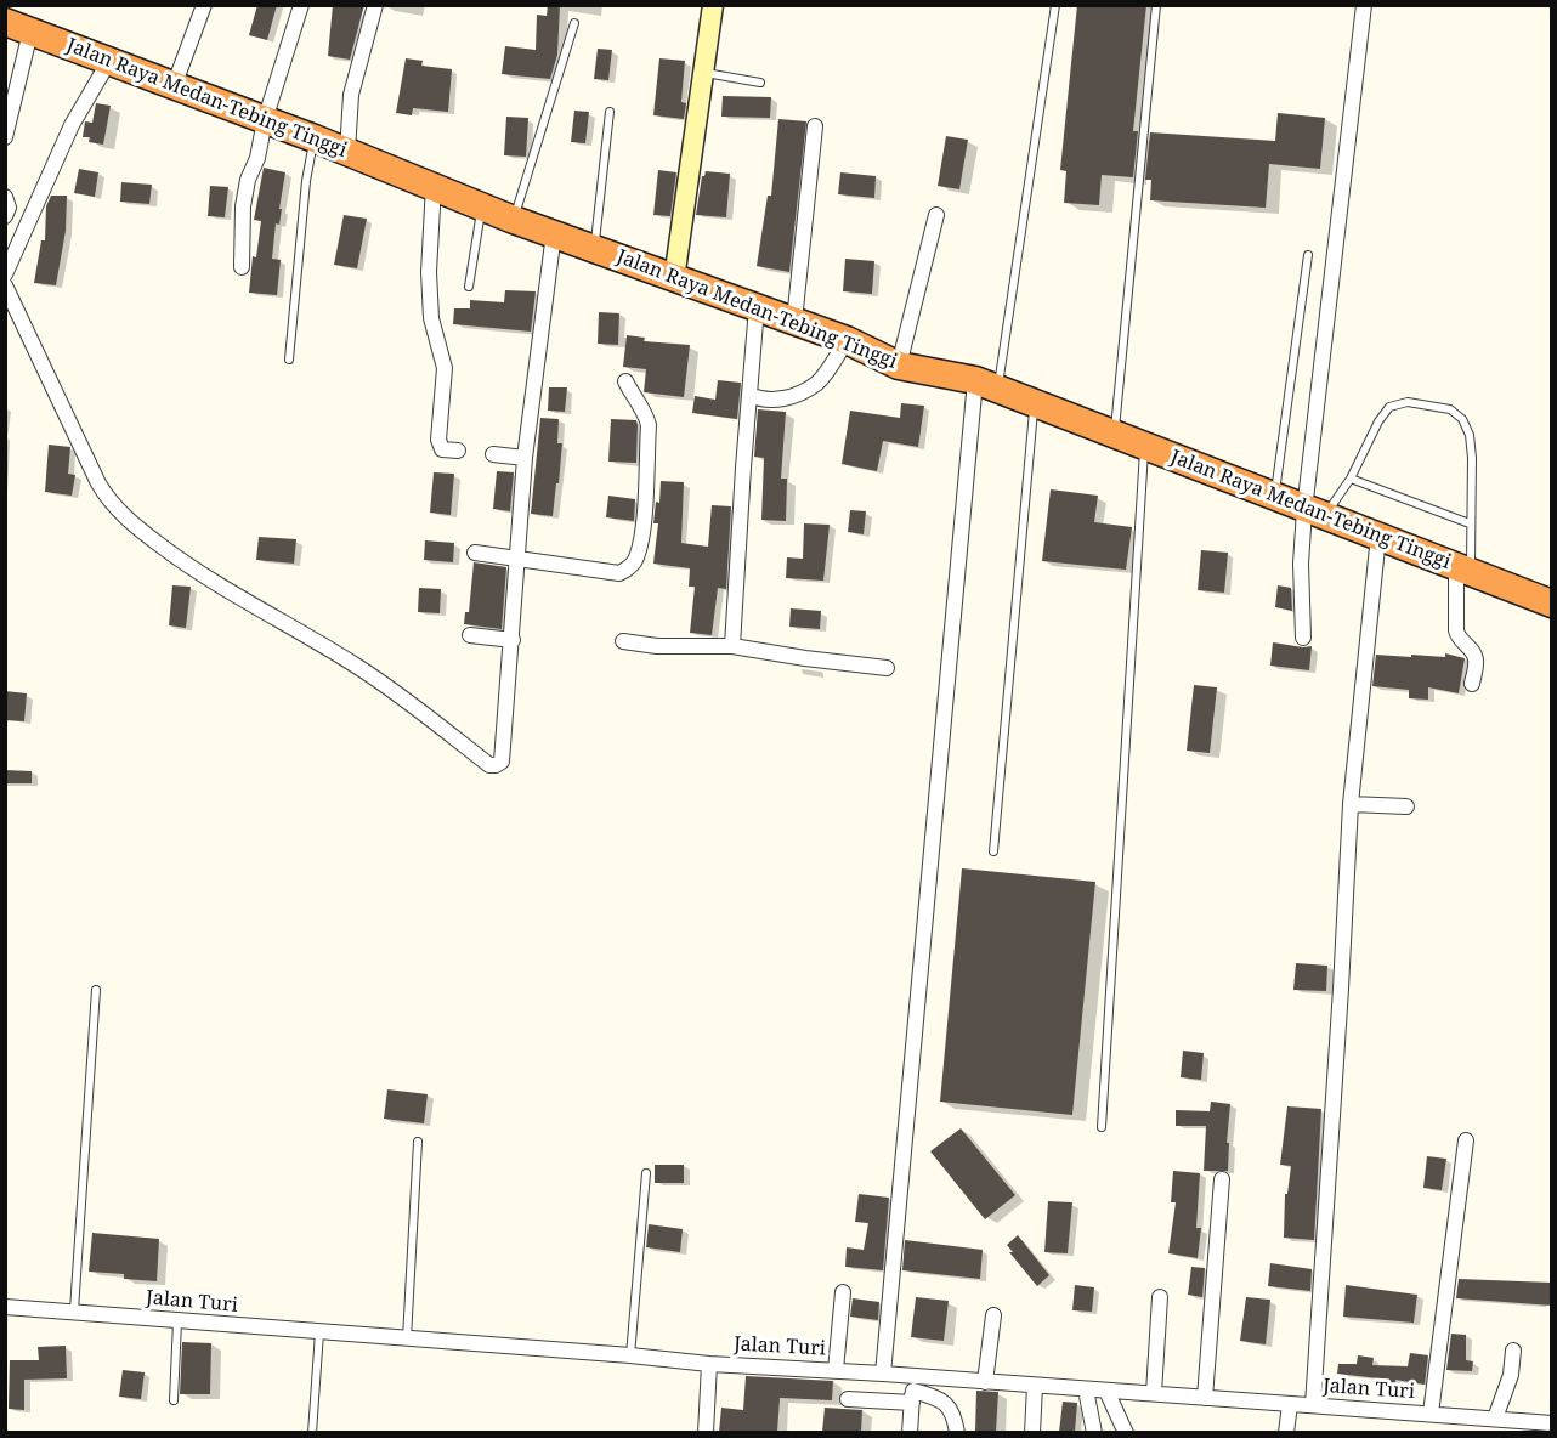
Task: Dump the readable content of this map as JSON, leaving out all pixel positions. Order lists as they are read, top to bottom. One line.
{"streets":{"highway":["Jalan Raya Medan-Tebing Tinggi"],"street":["Jalan Turi"]}}
